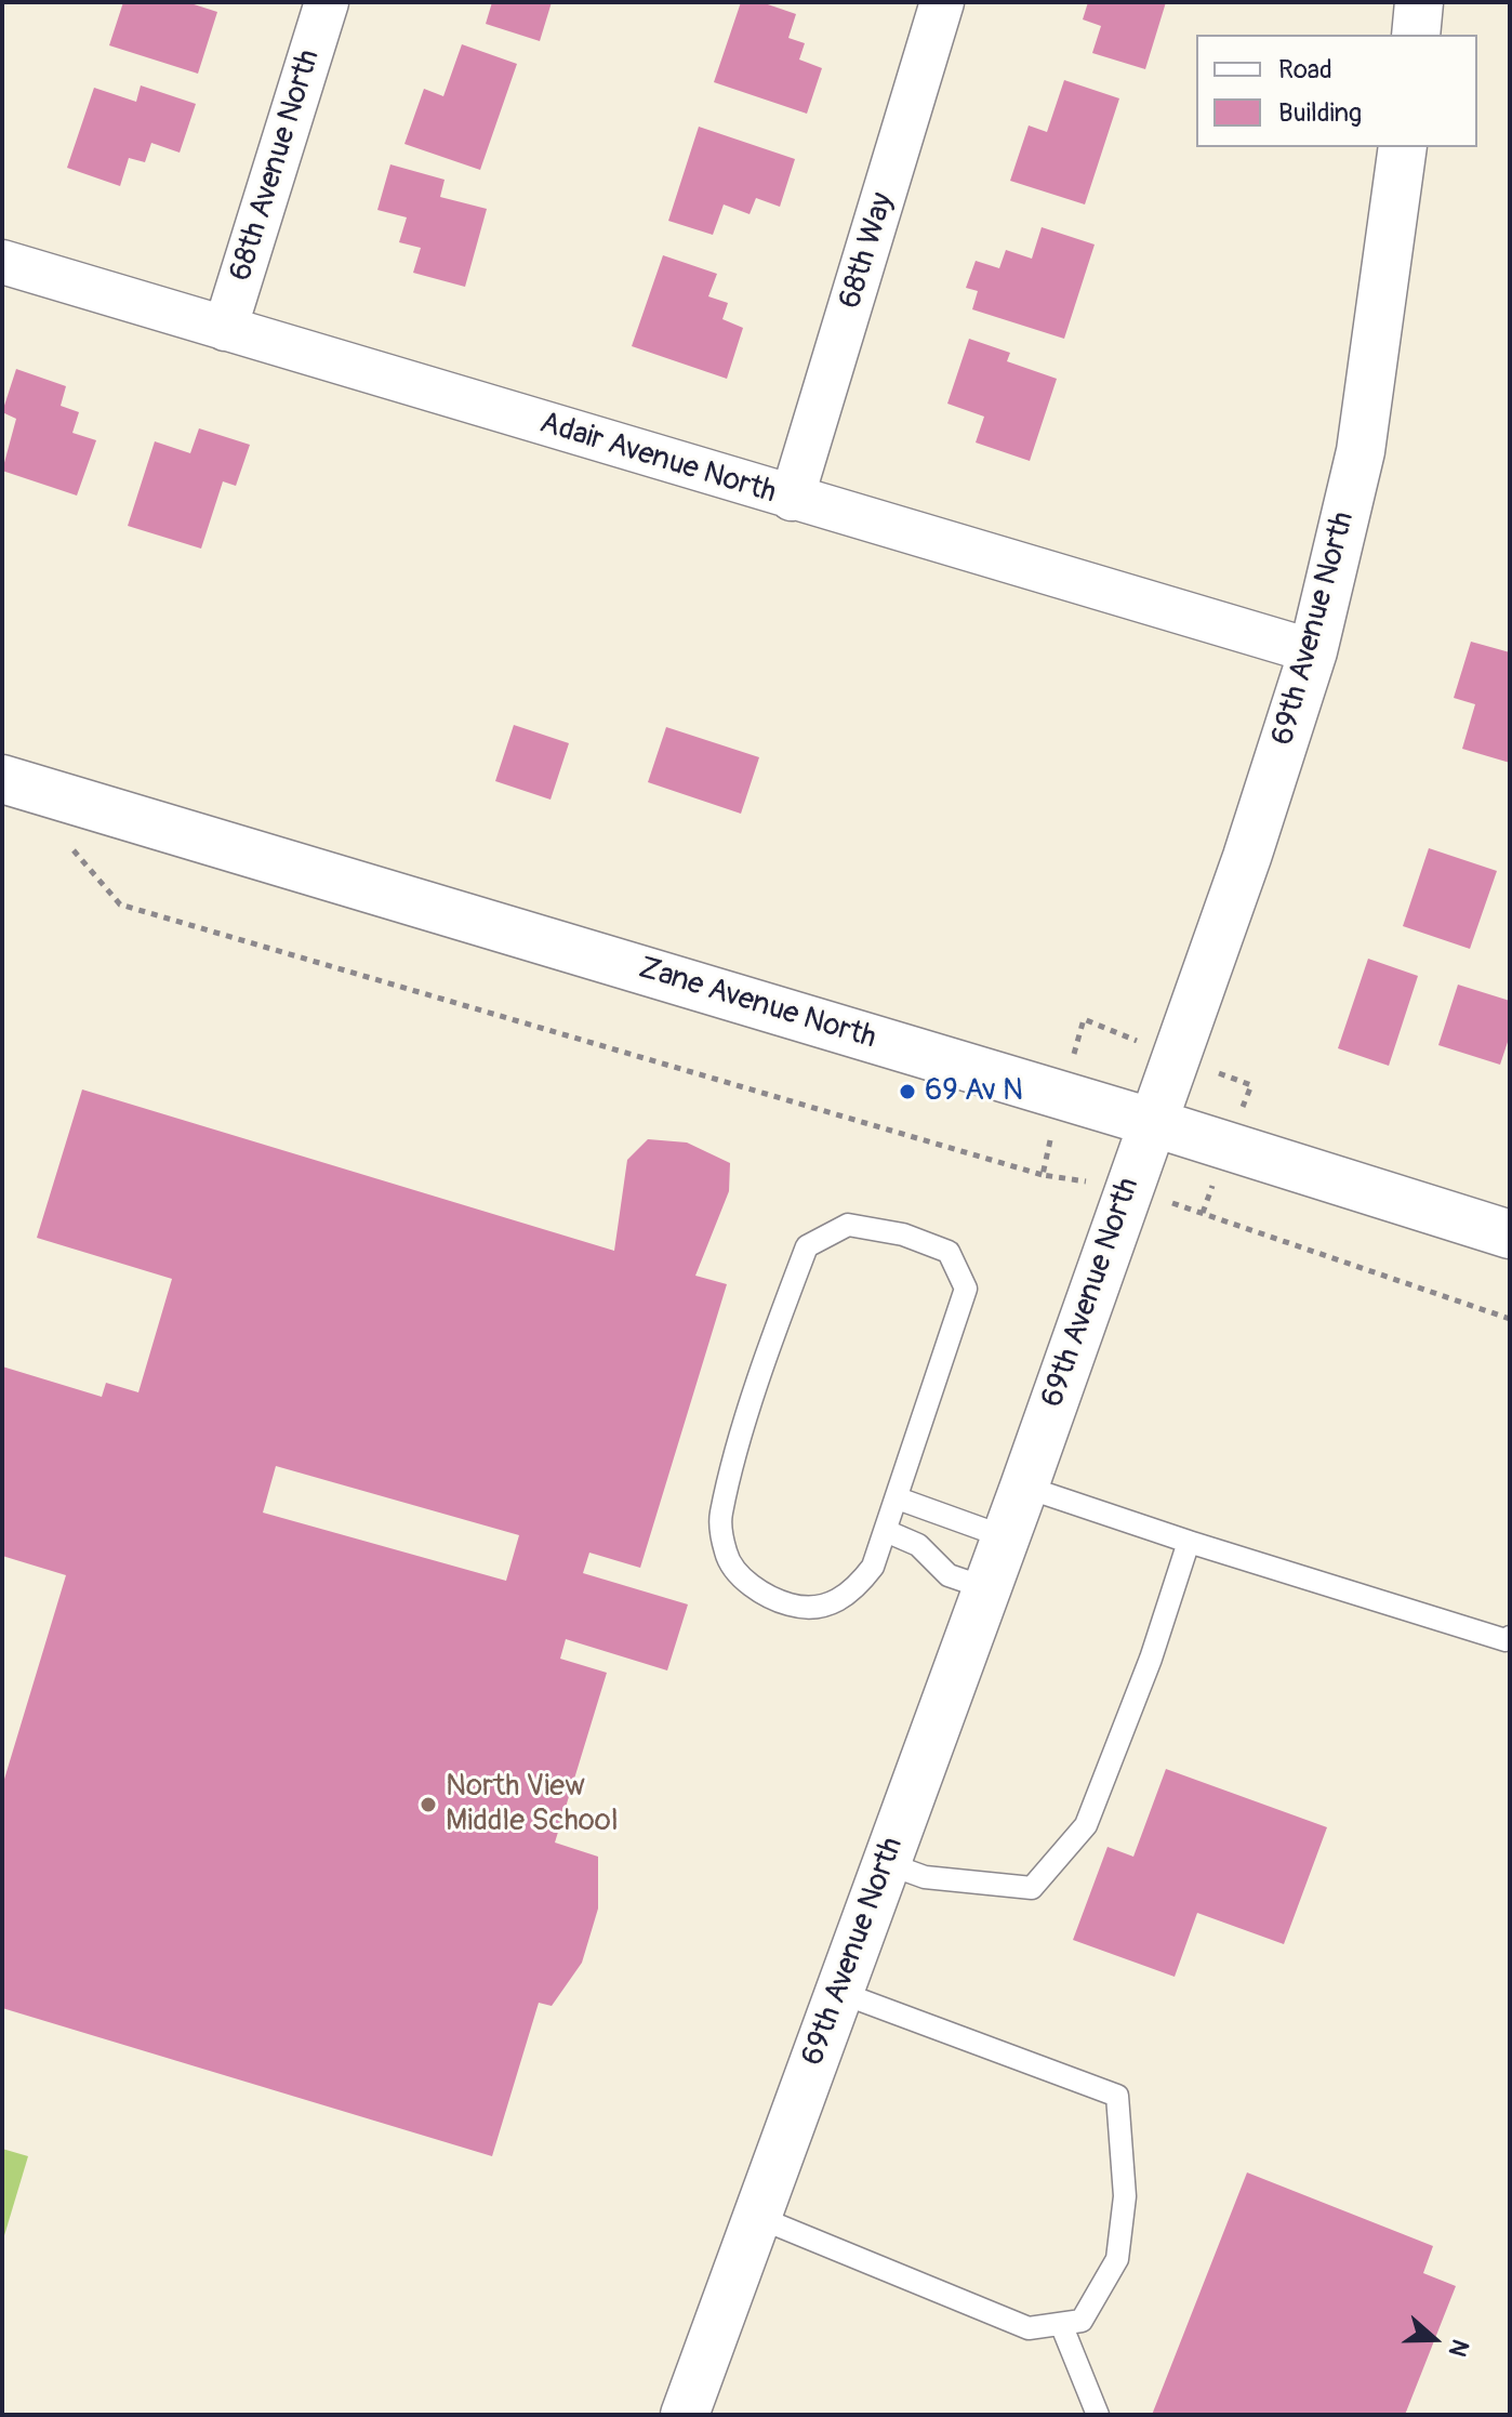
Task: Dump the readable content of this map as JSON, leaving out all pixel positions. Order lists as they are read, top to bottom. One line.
{"streets":{"street":["68th Avenue North","68th Way","Adair Avenue North","69th Avenue North","Zane Avenue North"]},"crossings":[["68th Avenue North","Adair Avenue North"],["68th Way","Adair Avenue North"],["Adair Avenue North","69th Avenue North"],["69th Avenue North","Zane Avenue North"]],"places":["69 Av N","North View Middle School"],"legend":["Road","Building"],"north":"right"}
